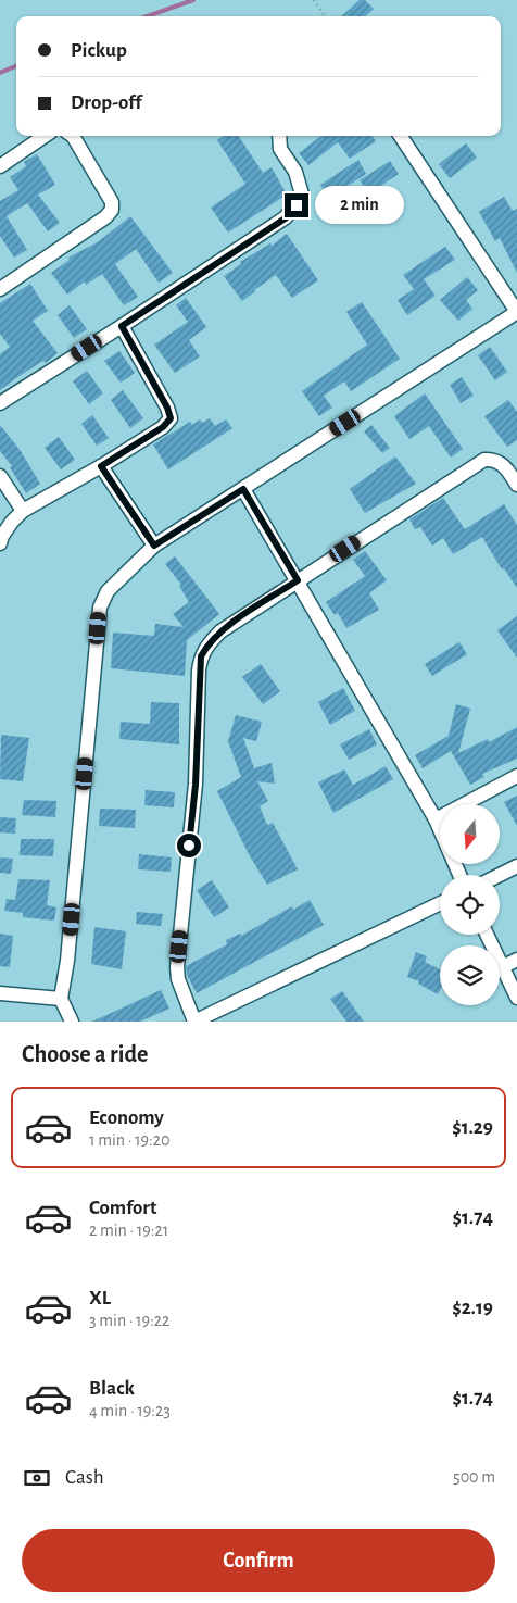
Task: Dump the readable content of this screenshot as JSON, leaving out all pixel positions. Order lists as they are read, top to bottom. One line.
{"north":"bottom","page":{"banner":["Pickup","Drop-off"],"bubble":"2 min","heading":"Choose a ride","list":[{"name":"Economy","note":"1 min · 19:20","value":"$1.29"},{"name":"Comfort","note":"2 min · 19:21","value":"$1.74"},{"name":"XL","note":"3 min · 19:22","value":"$2.19"},{"name":"Black","note":"4 min · 19:23","value":"$1.74"}],"pay":["Cash","500 m"],"buttons":"Confirm"}}
